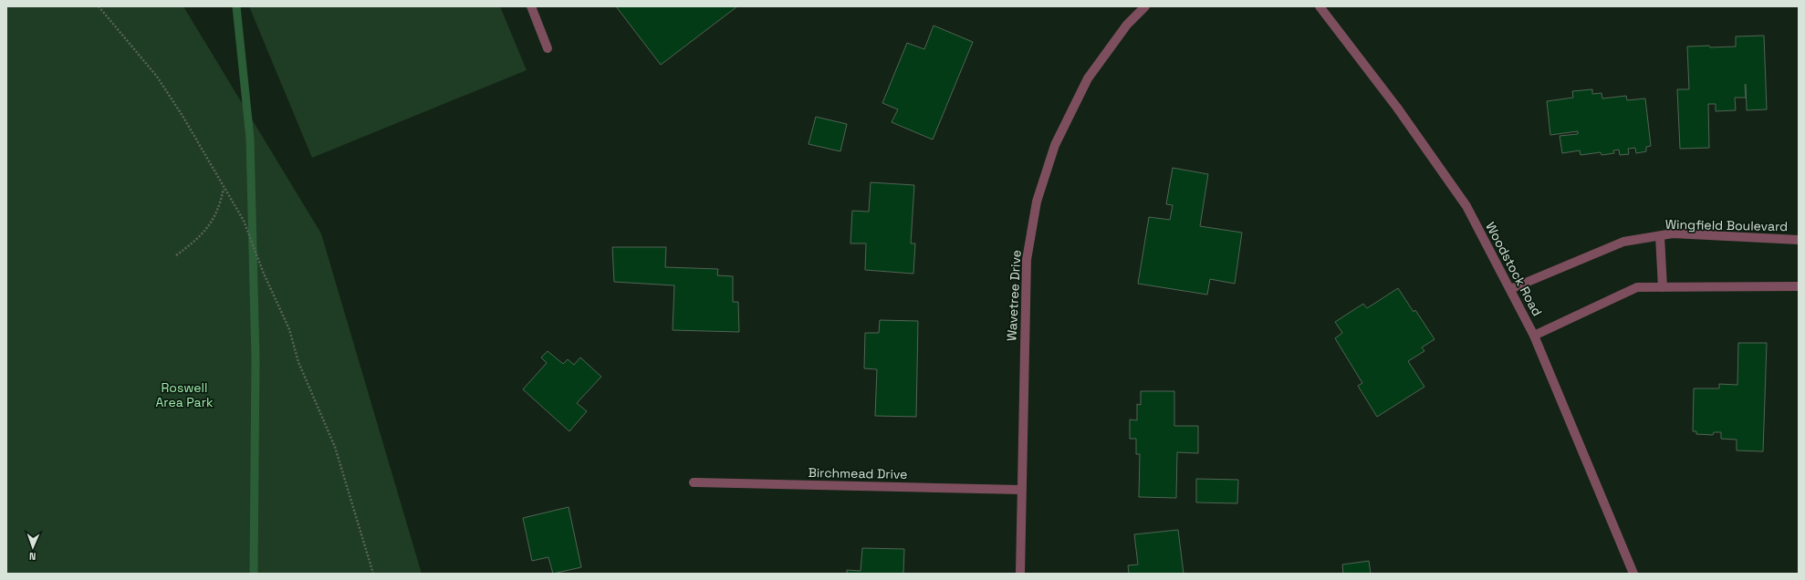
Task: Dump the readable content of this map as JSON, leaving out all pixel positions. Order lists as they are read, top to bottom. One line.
{"streets":{"street":["Wingfield Boulevard","Woodstock Road","Wavetree Drive","Birchmead Drive"]},"crossings":[["Wingfield Boulevard","Woodstock Road"],["Wavetree Drive","Birchmead Drive"]],"parks":["Roswell Area Park"],"north":"bottom"}
